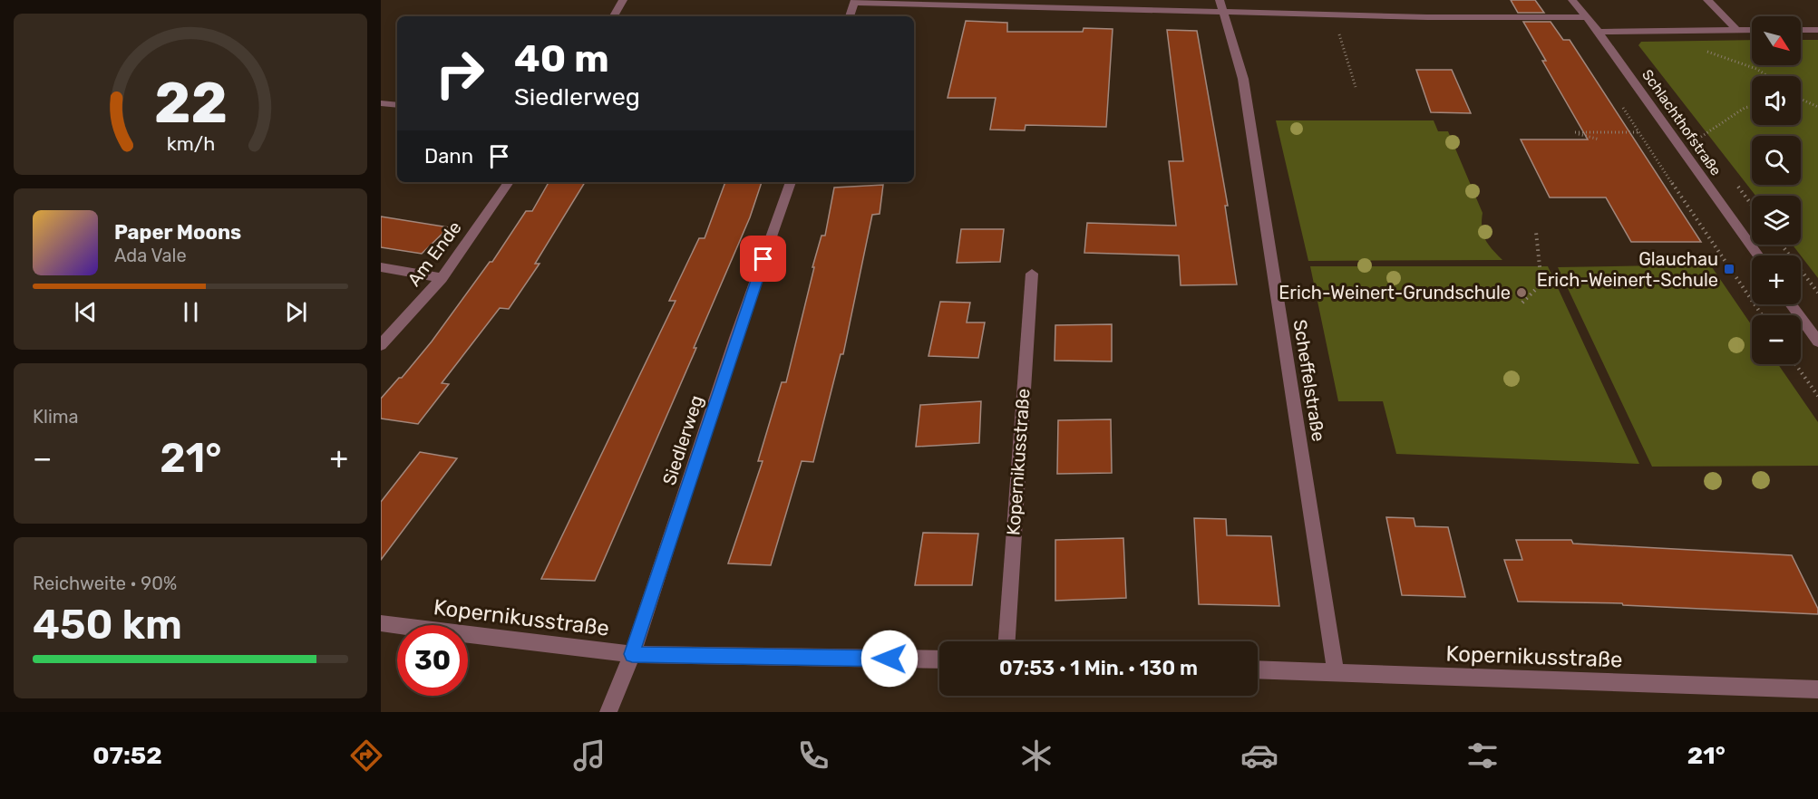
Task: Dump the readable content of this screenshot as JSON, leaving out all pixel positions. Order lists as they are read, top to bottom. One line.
{"streets":{"street":["Schlachthofstraße","Am Ende","Scheffelstraße","Siedlerweg","Kopernikusstraße"]},"crossings":[["Scheffelstraße","Kopernikusstraße"],["Siedlerweg","Kopernikusstraße"]],"places":{"transit":["Glauchau Erich-Weinert-Schule"],"other":["Erich-Weinert-Grundschule"]},"north":"bottom right","page":{"map_buttons":["+","−"],"turn":["40 m","Siedlerweg"],"then":"Dann","song":["Paper Moons","Ada Vale"],"tile":["Klima",["Reichweite · 90%","450 km"]],"heat":["−","21°","+"],"limit":"30","trip":"07:53 · 1 Min. · 130 m","tabs":["07:52","21°"],"gauge":["22","km/h"]}}
